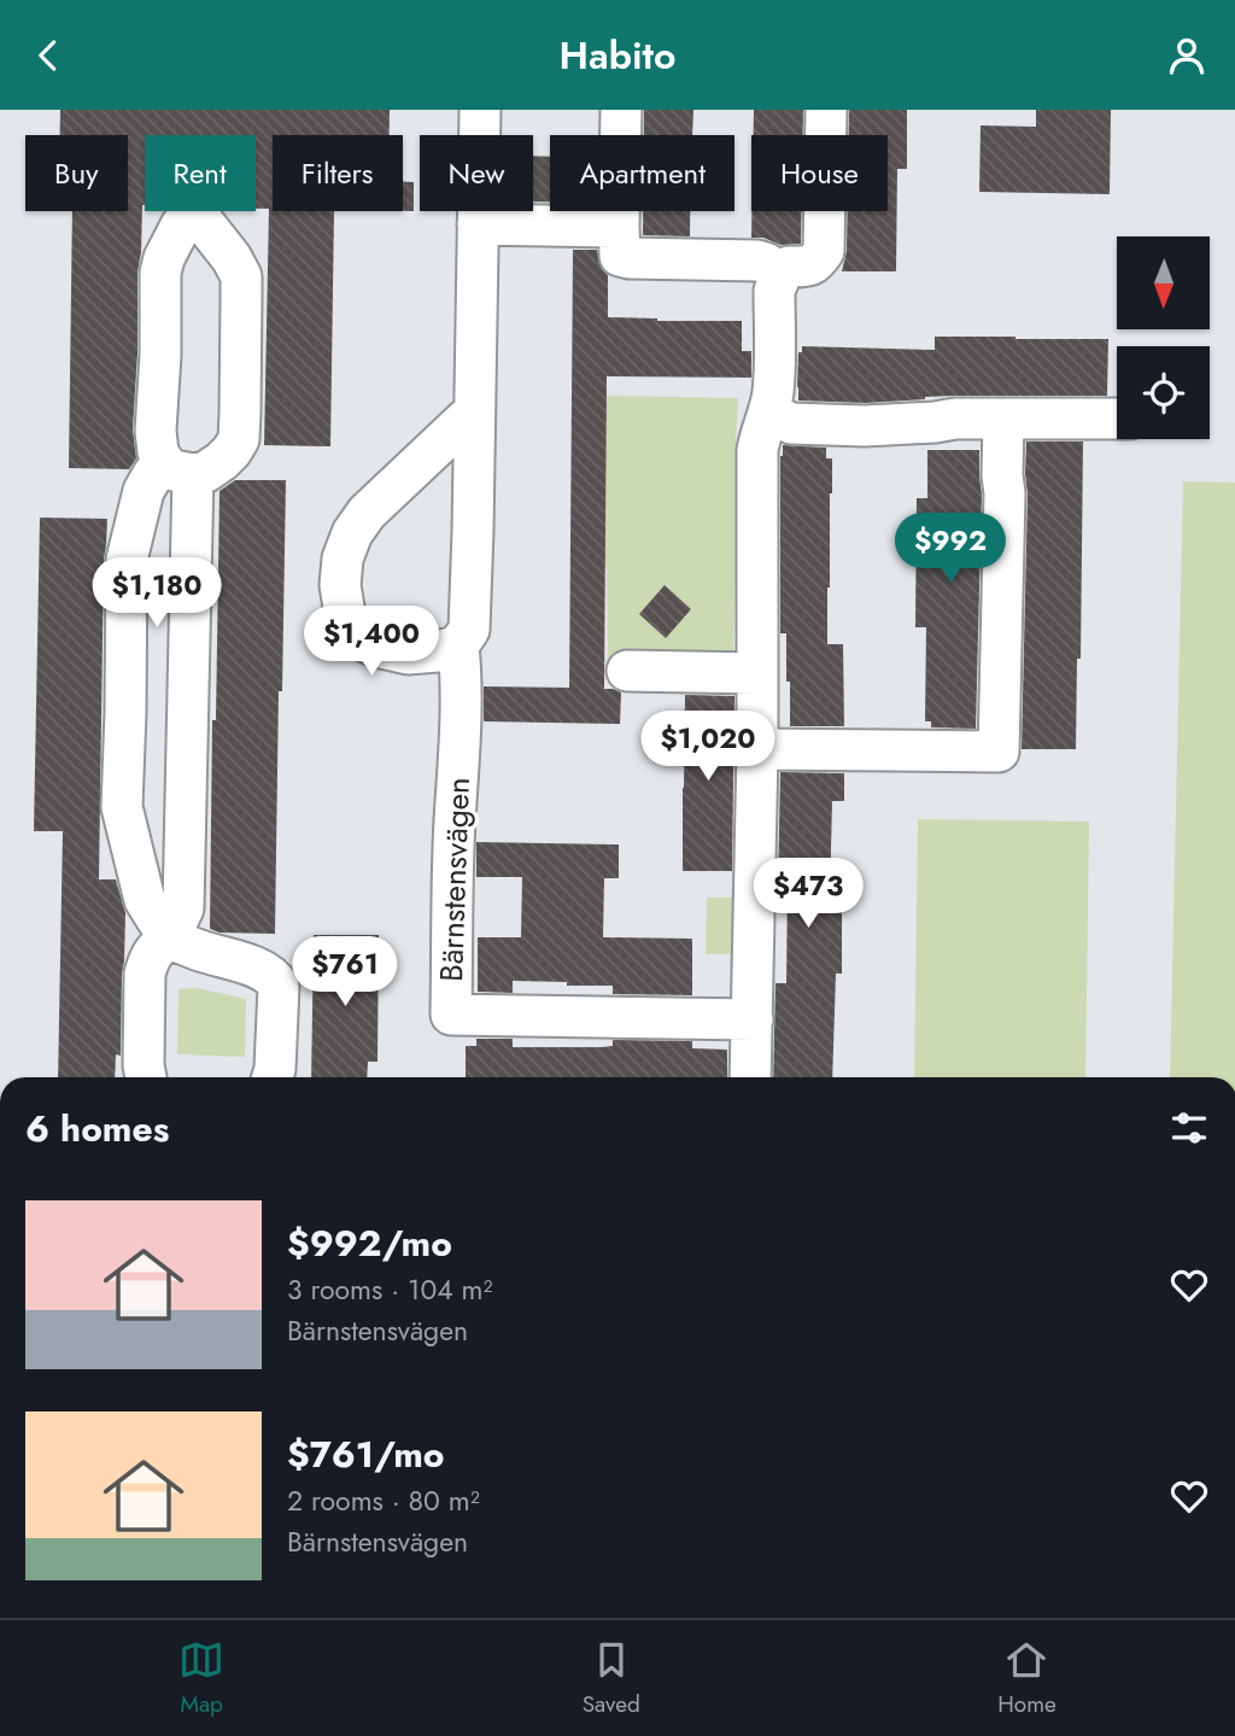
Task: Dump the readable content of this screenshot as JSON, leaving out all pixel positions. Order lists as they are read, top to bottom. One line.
{"streets":{"street":["Bärnstensvägen"]},"north":"bottom","page":{"header":"Habito","chip":["Buy","Rent","Filters","New","Apartment","House"],"price":["$992","$1,180","$1,400","$1,020","$473","$761"],"heading":"6 homes","list":[{"name":"$992/mo","note":"3 rooms · 104 m² · Bärnstensvägen"},{"name":"$761/mo","note":"2 rooms · 80 m² · Bärnstensvägen"}],"tabs":["Map","Saved","Home"]}}
